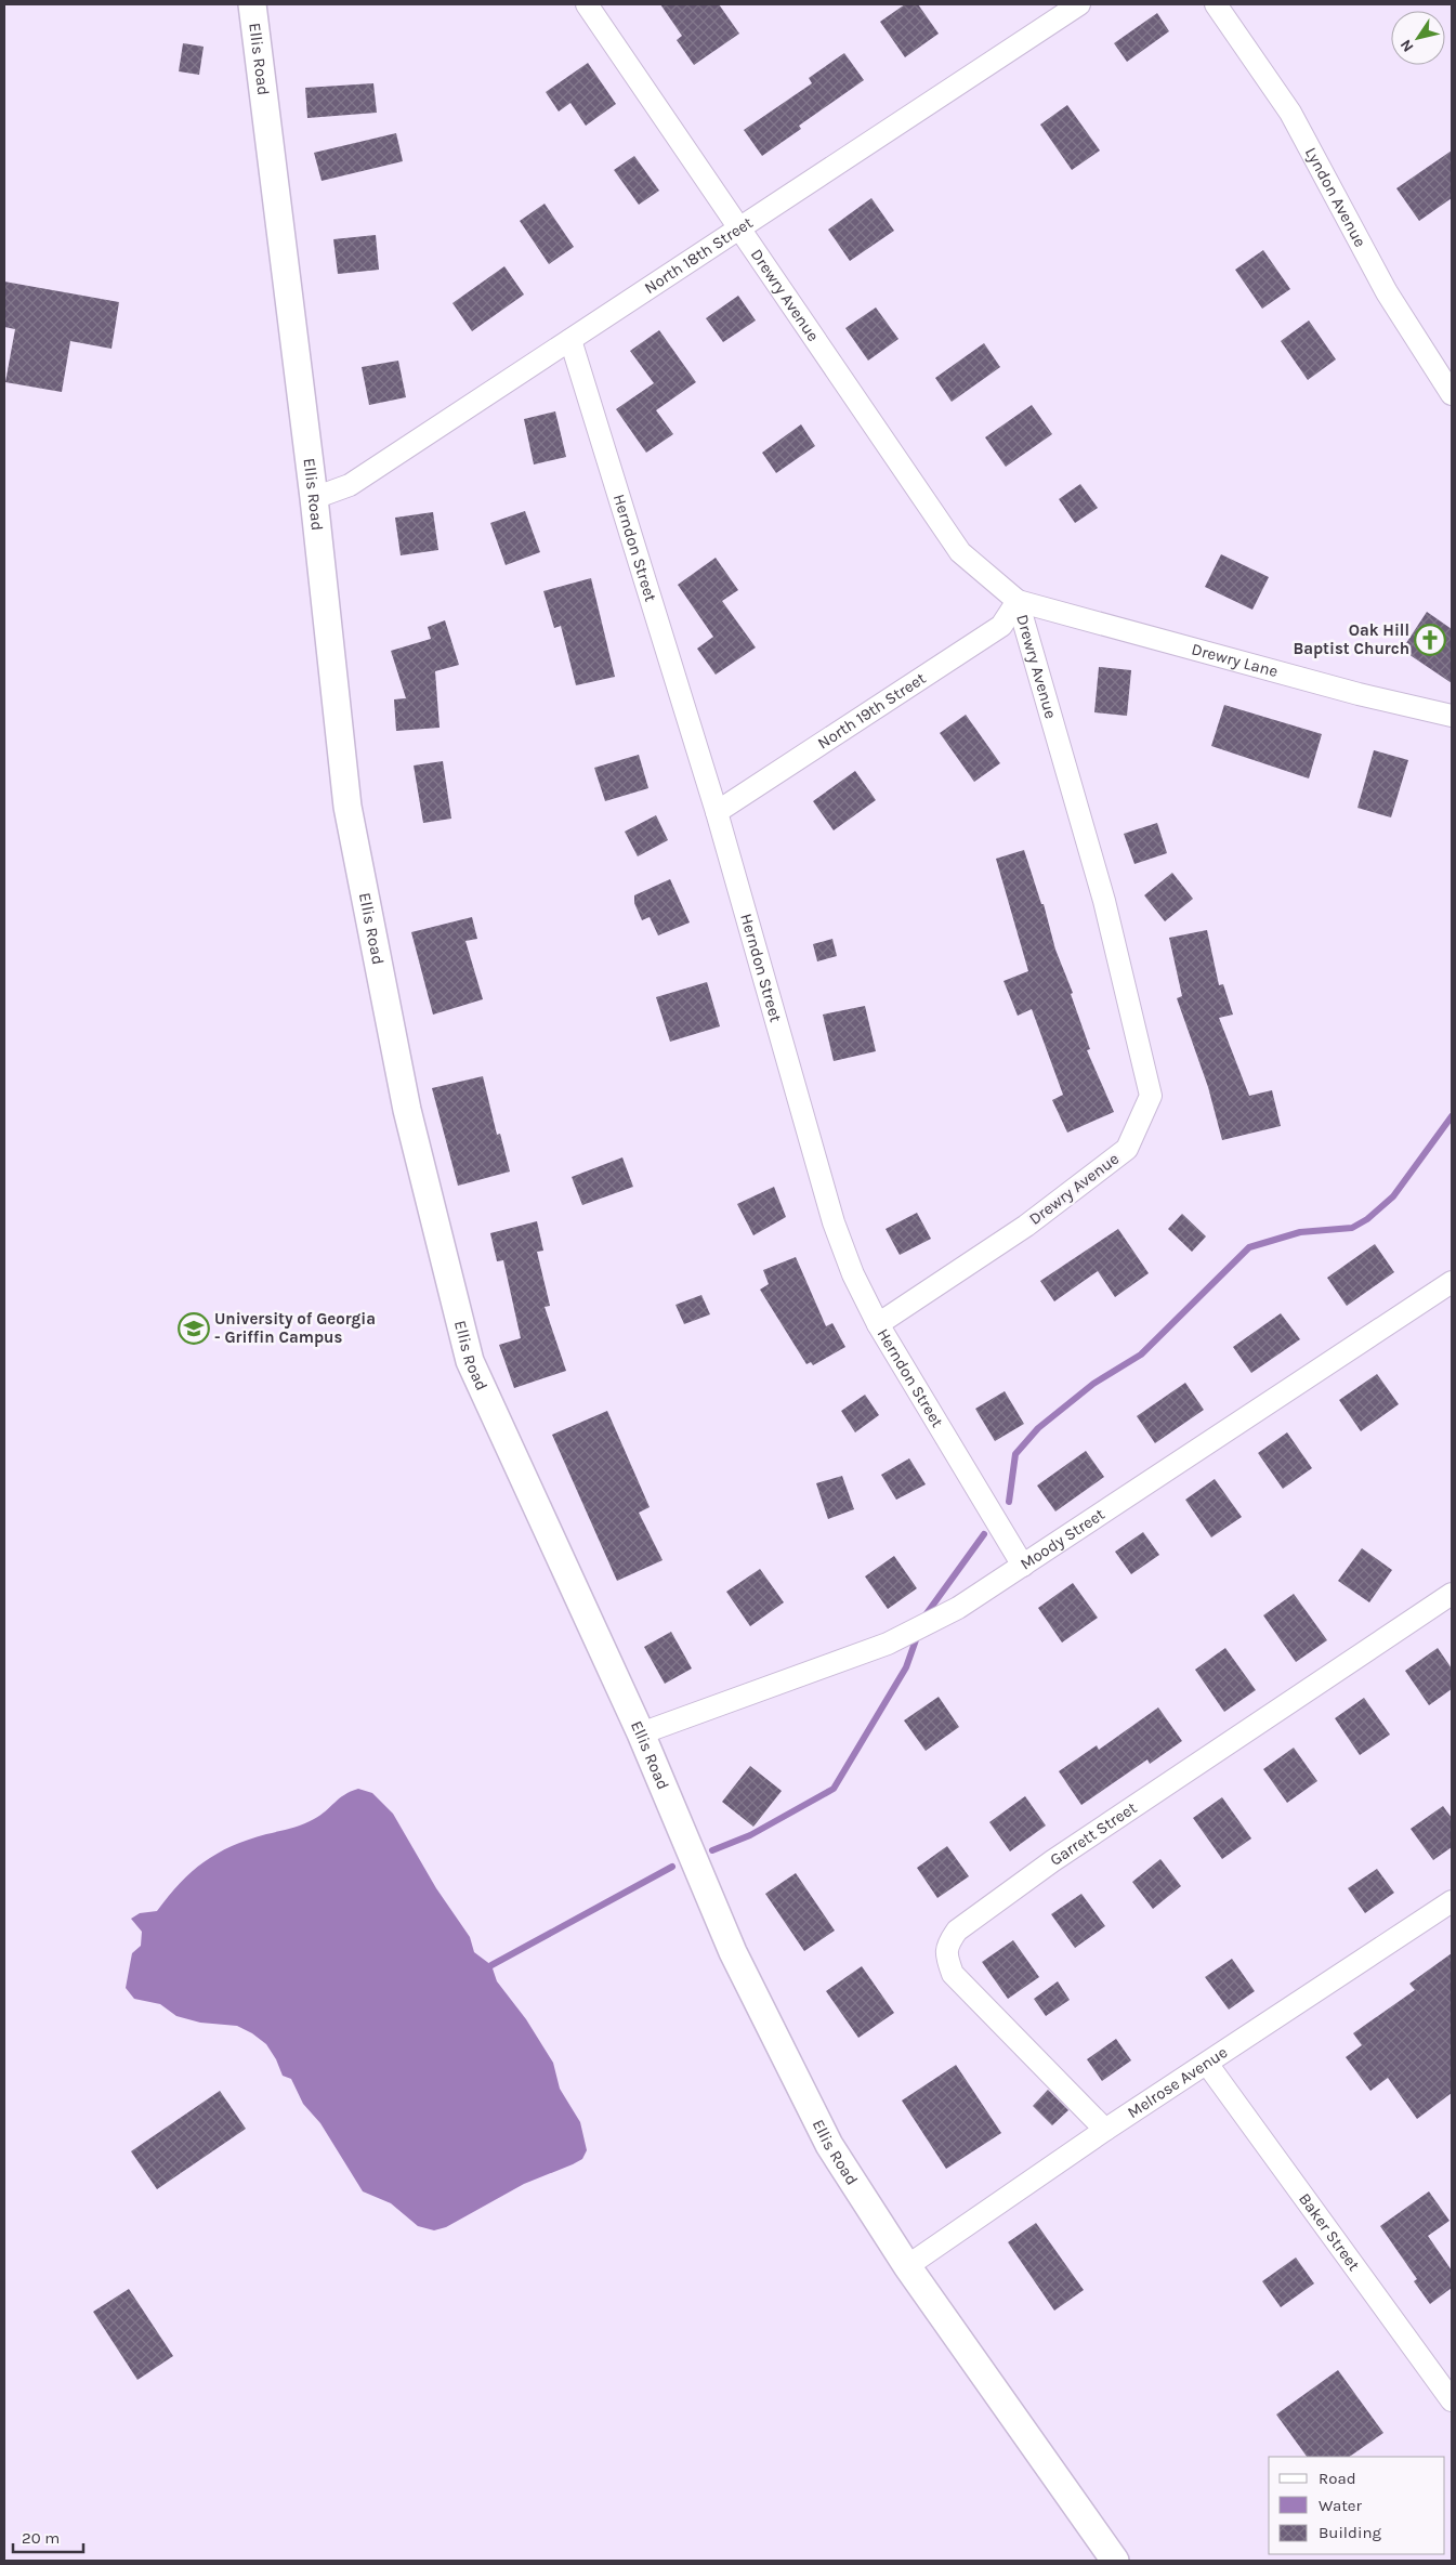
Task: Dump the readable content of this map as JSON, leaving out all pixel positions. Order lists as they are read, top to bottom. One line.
{"streets":{"street":["Ellis Road","Lyndon Avenue","North 18th Street","Drewry Avenue","Herndon Street","Drewry Lane","North 19th Street","Moody Street","Garrett Street","Melrose Avenue","Baker Street"]},"crossings":[["Ellis Road","North 18th Street"],["Ellis Road","Moody Street"],["Ellis Road","Melrose Avenue"],["North 18th Street","Drewry Avenue"],["North 18th Street","Herndon Street"],["Drewry Avenue","Herndon Street"],["Drewry Avenue","Drewry Lane"],["Drewry Avenue","North 19th Street"],["Herndon Street","North 19th Street"],["Herndon Street","Moody Street"],["Drewry Lane","North 19th Street"],["Garrett Street","Melrose Avenue"],["Melrose Avenue","Baker Street"]],"places":{"church":["Oak Hill Baptist Church"],"school or university":["University of Georgia - Griffin Campus"]},"legend":["Road","Water","Building"],"scale_bar":"20 m","north":"bottom left"}
